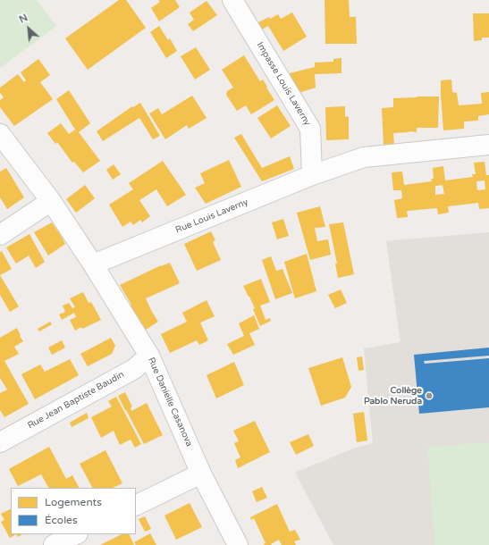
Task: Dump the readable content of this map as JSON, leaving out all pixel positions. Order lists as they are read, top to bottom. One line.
{"streets":{"street":["Impasse Louis Laverny","Rue Louis Laverny","Rue Jean Baptiste Baudin","Rue Danielle Casanova"]},"crossings":[["Impasse Louis Laverny","Rue Louis Laverny"],["Rue Louis Laverny","Rue Danielle Casanova"],["Rue Jean Baptiste Baudin","Rue Danielle Casanova"]],"places":["Collège Pablo Neruda"],"legend":["Logements","Écoles"],"north":"top left"}
